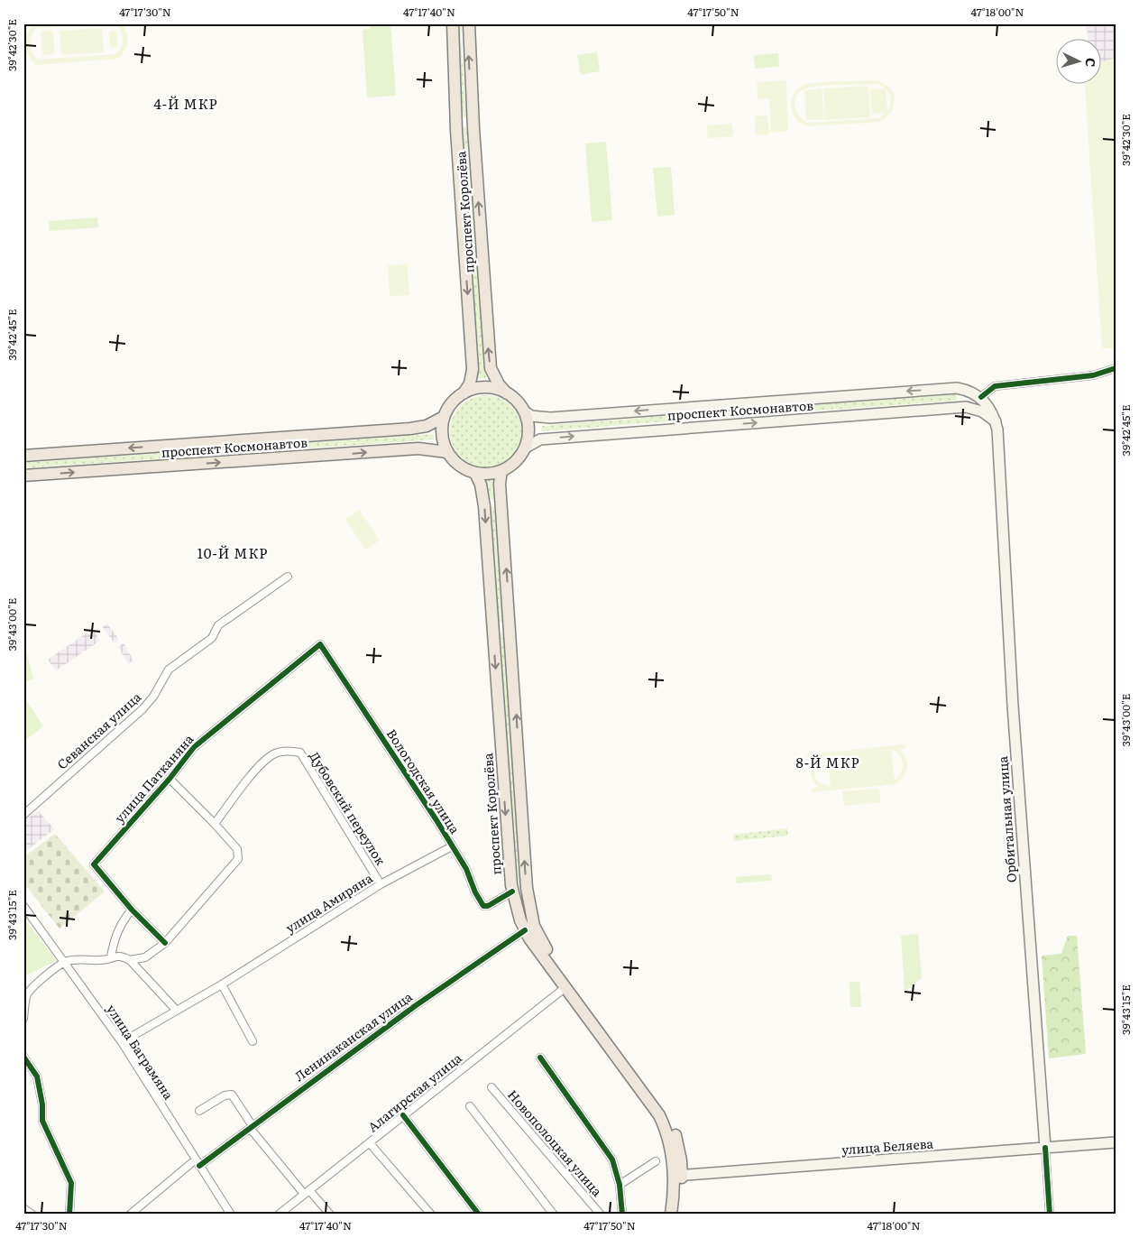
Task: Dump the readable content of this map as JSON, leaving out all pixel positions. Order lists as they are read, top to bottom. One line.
{"streets":{"main road":["проспект Королёва","проспект Космонавтов","Орбитальная улица","улица Беляева"],"street":["Севанская улица","улица Патканяна","Вологодская улица","Дубовский переулок","улица Амиряна","Ленинаканская улица","улица Баграмяна","Алагирская улица","Новополоцкая улица"]},"crossings":[["проспект Королёва","проспект Космонавтов"],["проспект Королёва","Вологодская улица"],["проспект Королёва","Ленинаканская улица"],["проспект Королёва","Алагирская улица"],["проспект Королёва","улица Беляева"],["проспект Космонавтов","Орбитальная улица"],["улица Патканяна","Вологодская улица"],["Вологодская улица","улица Амиряна"],["Дубовский переулок","улица Амиряна"],["Орбитальная улица","улица Беляева"],["улица Амиряна","улица Баграмяна"],["Ленинаканская улица","улица Баграмяна"]],"districts":["4-Й МКР","10-Й МКР","8-Й МКР"],"north":"right","coordinates":["47°17'30\"N","47°17'40\"N","47°17'50\"N","47°18'00\"N","39°42'30\"E","39°42'45\"E","39°43'00\"E","39°43'15\"E"]}
